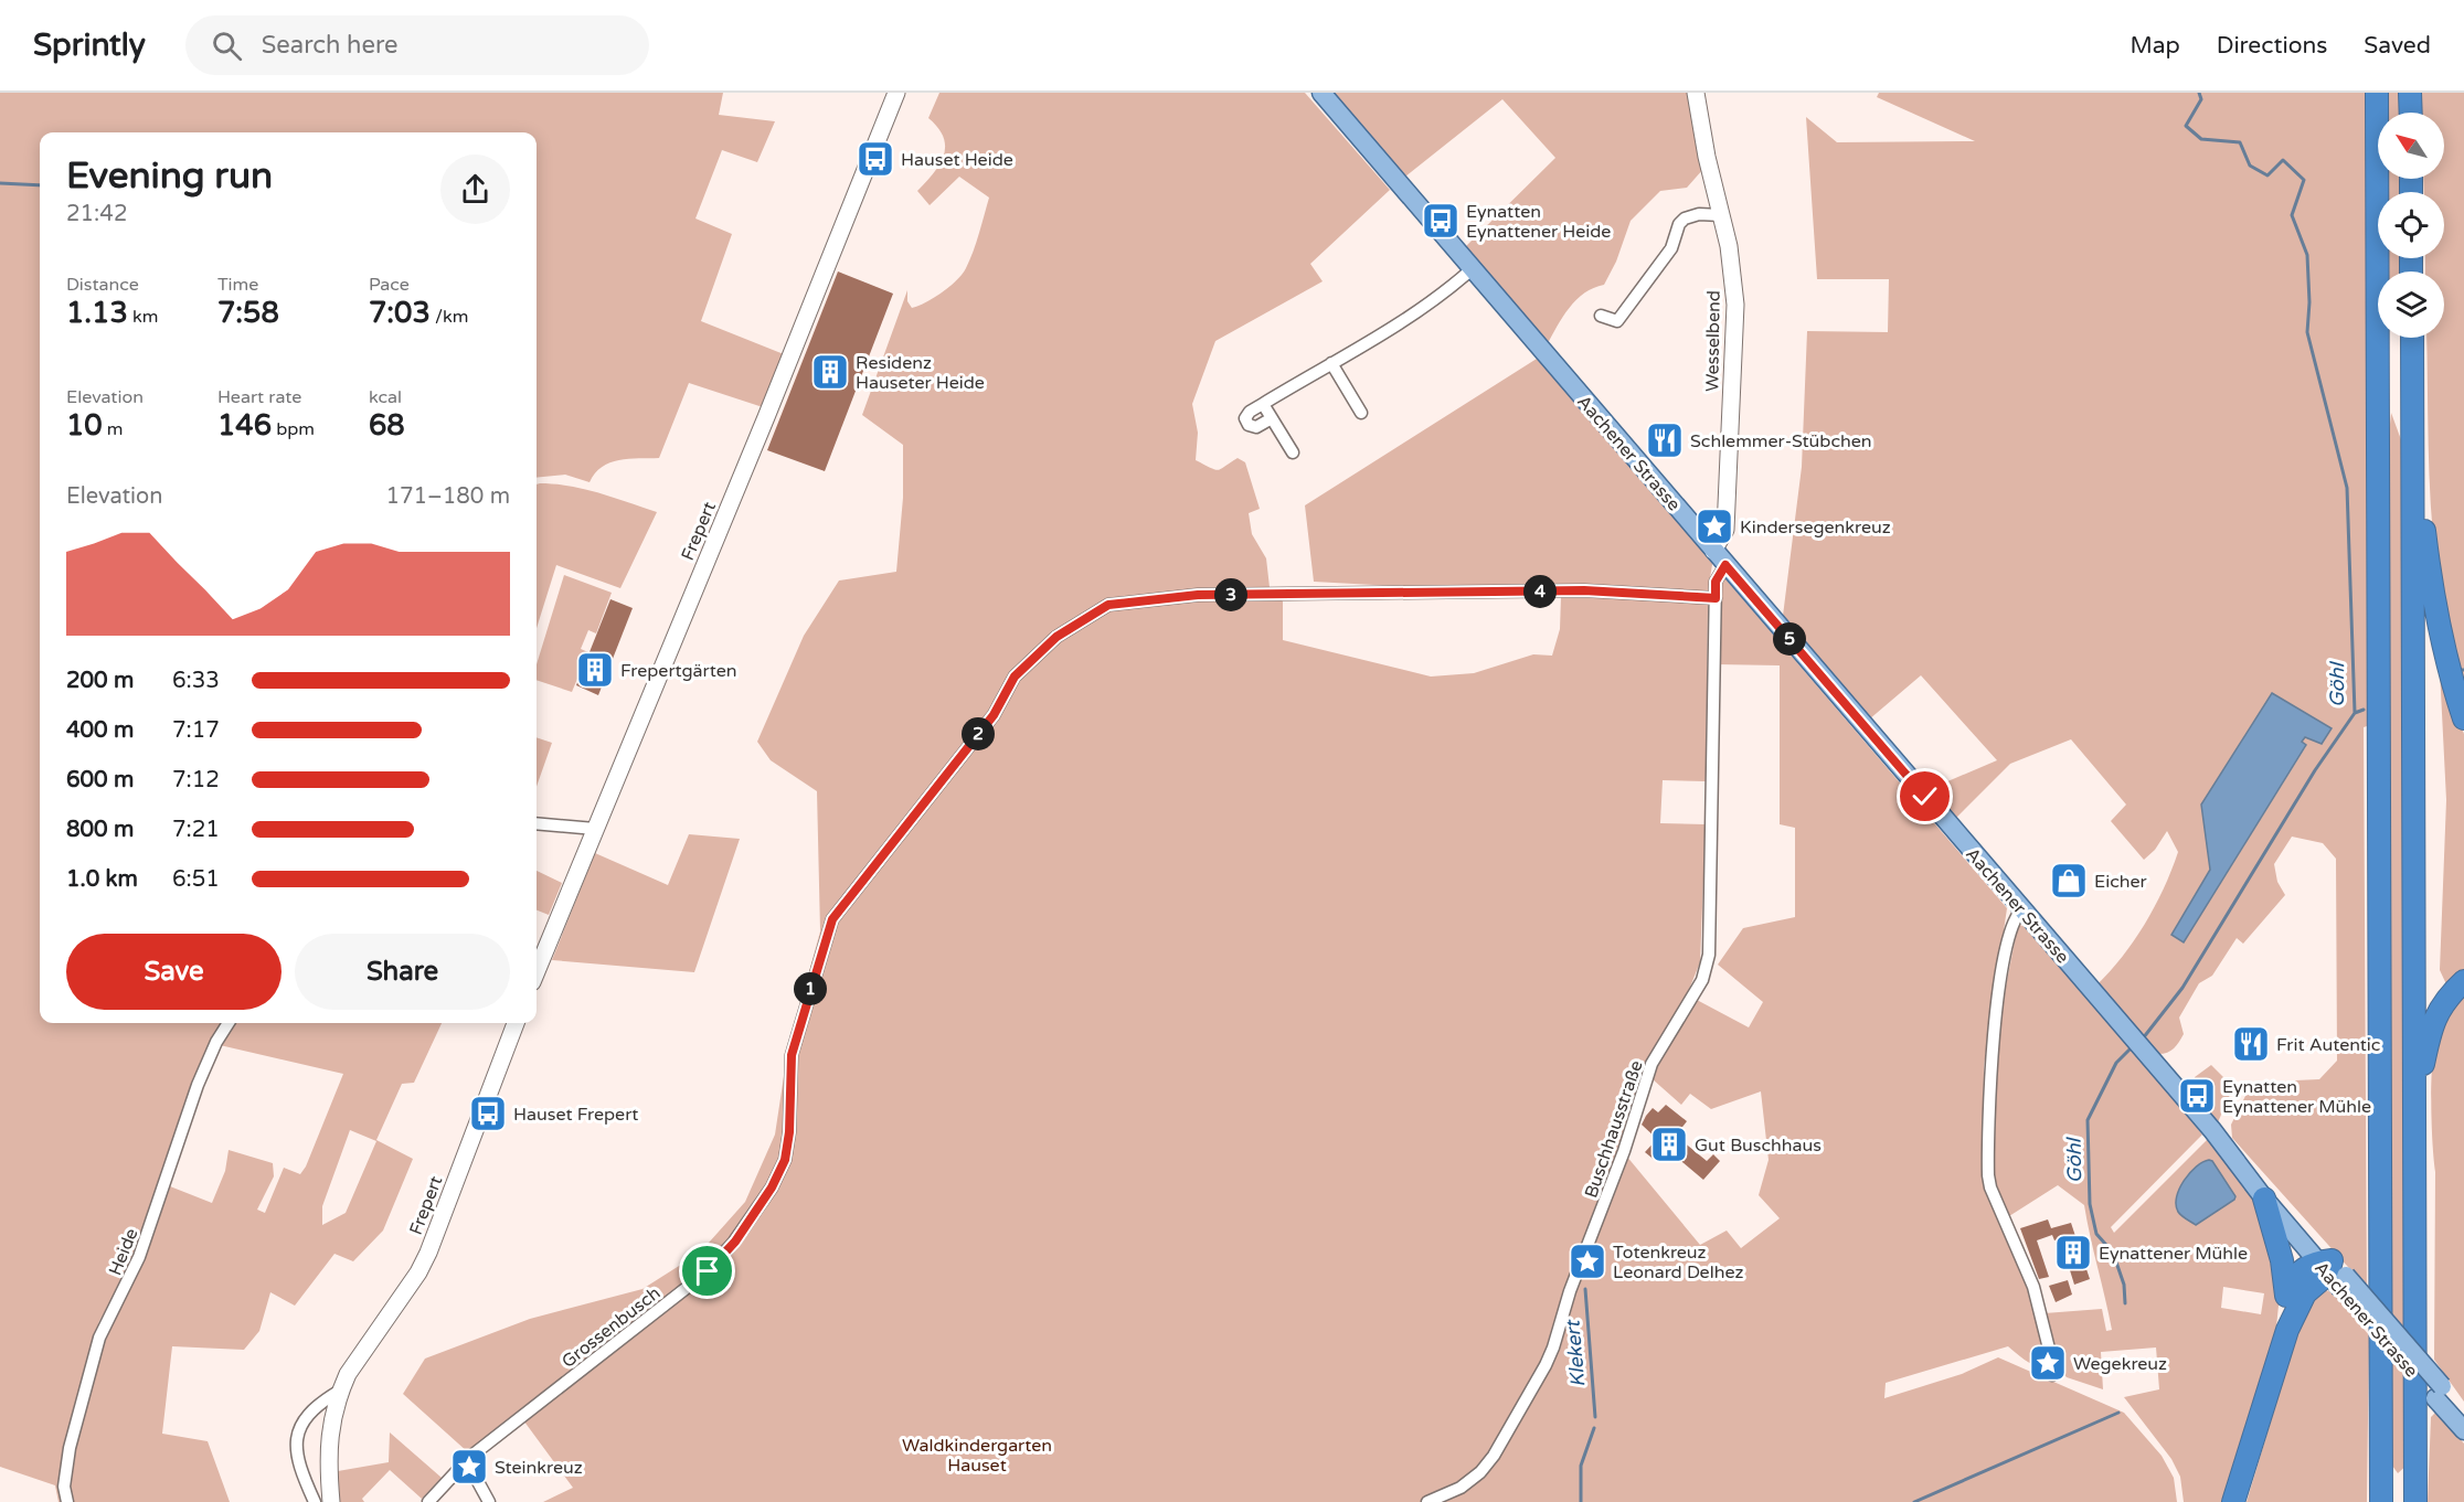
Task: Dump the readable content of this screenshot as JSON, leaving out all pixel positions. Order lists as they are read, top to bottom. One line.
{"streets":{"main road":["Aachener Strasse"],"street":["Wesselbend","Frepert","Buschhausstraße","Heide","Grossenbusch"]},"crossings":[["Wesselbend","Aachener Strasse"],["Wesselbend","Buschhausstraße"],["Aachener Strasse","Buschhausstraße"],["Buschhausstraße","Grossenbusch"]],"water":["Göhl","Klekert"],"parks":["Waldkindergarten Hauset"],"places":{"bus stop":["Hauset Heide","Eynatten Eynattener Heide","Eynatten Eynattener Mühle","Hauset Frepert"],"building":["Residenz Hauseter Heide","Frepertgärten","Gut Buschhaus","Eynattener Mühle"],"restaurant":["Schlemmer-Stübchen","Frit Autentic"],"place":["Kindersegenkreuz","Totenkreuz Leonard Delhez","Wegekreuz","Steinkreuz"],"shop":["Eicher"]},"north":"top left","page":{"header":"Sprintly","search":"Search here","nav":["Map","Directions","Saved"],"heading":["Evening run","21:42"],"stats":[["Distance","1.13 km"],["Time","7:58"],["Pace","7:03 /km"],["Elevation","10 m"],["Heart rate","146 bpm"],["kcal","68"]],"chart":["Elevation","171–180 m"],"pins":["4","3","5","2","1"],"list":[{"name":"200 m","note":"6:33"},{"name":"400 m","note":"7:17"},{"name":"600 m","note":"7:12"},{"name":"800 m","note":"7:21"},{"name":"1.0 km","note":"6:51"}],"buttons":["Save","Share"]}}
